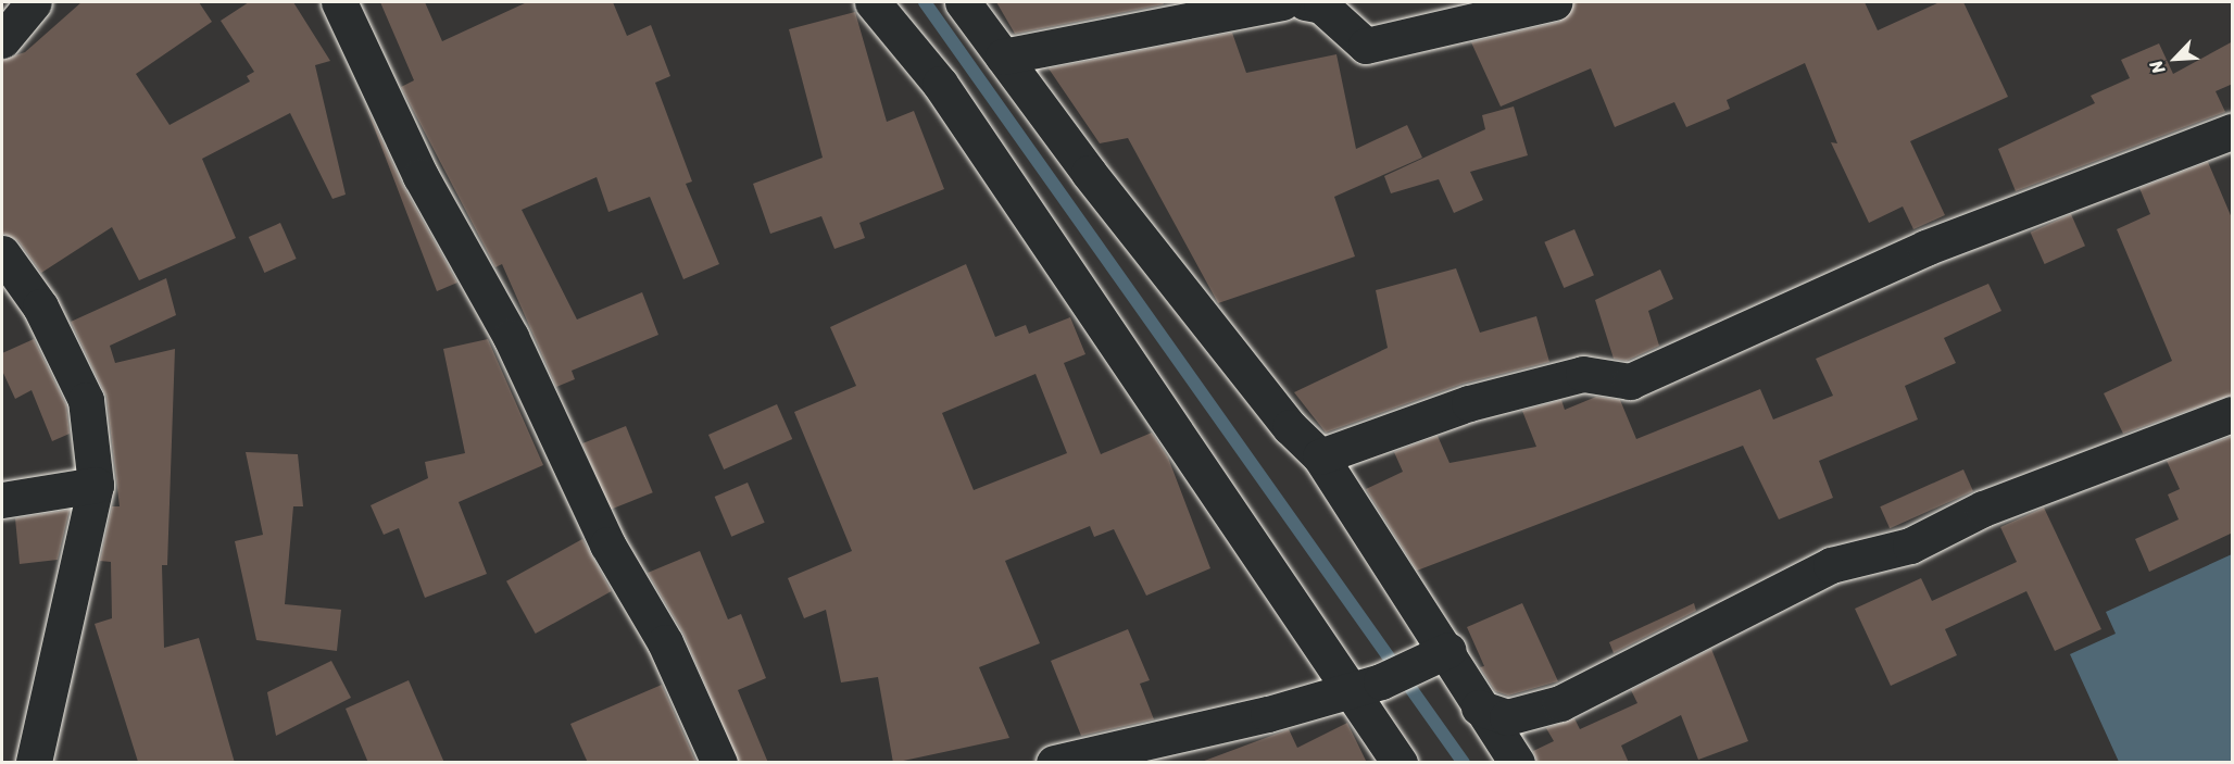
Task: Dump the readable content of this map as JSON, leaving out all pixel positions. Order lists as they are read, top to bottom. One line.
{"north":"bottom left"}
